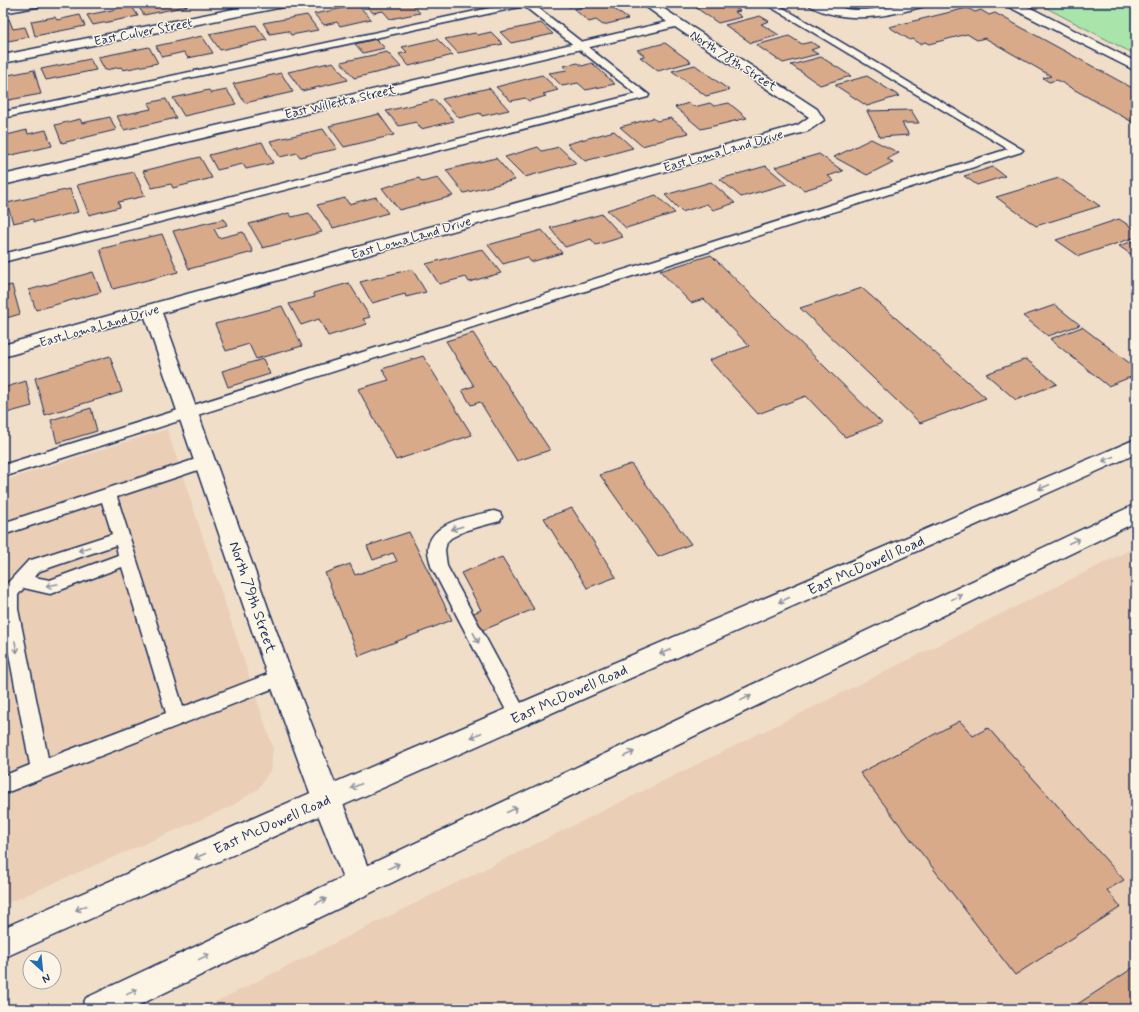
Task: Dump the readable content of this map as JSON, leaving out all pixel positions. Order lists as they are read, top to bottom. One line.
{"streets":{"street":["East Culver Street","North 78th Street","East Willetta Street","East Loma Land Drive","East McDowell Road","North 79th Street"]},"crossings":[["North 78th Street","East Willetta Street"],["North 78th Street","East Loma Land Drive"],["East Loma Land Drive","North 79th Street"],["East McDowell Road","North 79th Street"]],"north":"bottom right"}
